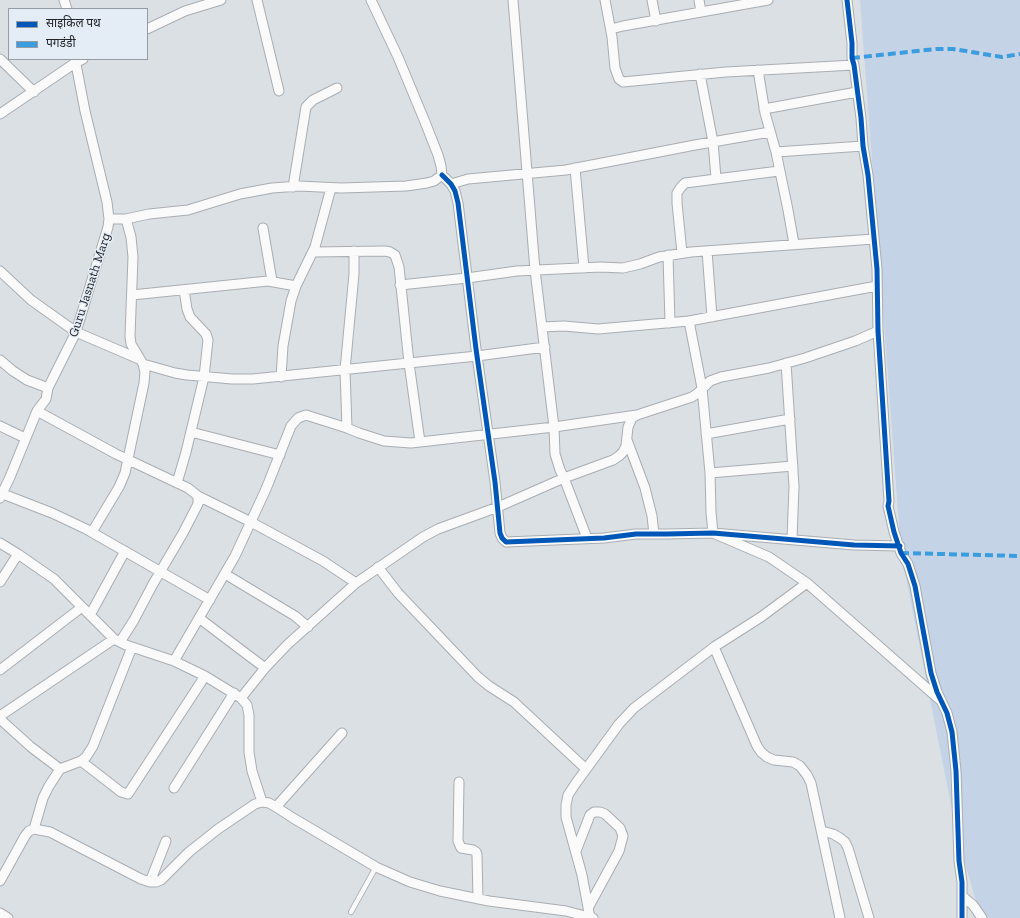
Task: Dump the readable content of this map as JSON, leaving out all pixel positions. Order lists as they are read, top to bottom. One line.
{"streets":{"street":["Guru Jasnath Marg"]},"legend":["साइकिल पथ","पगडंडी"]}
